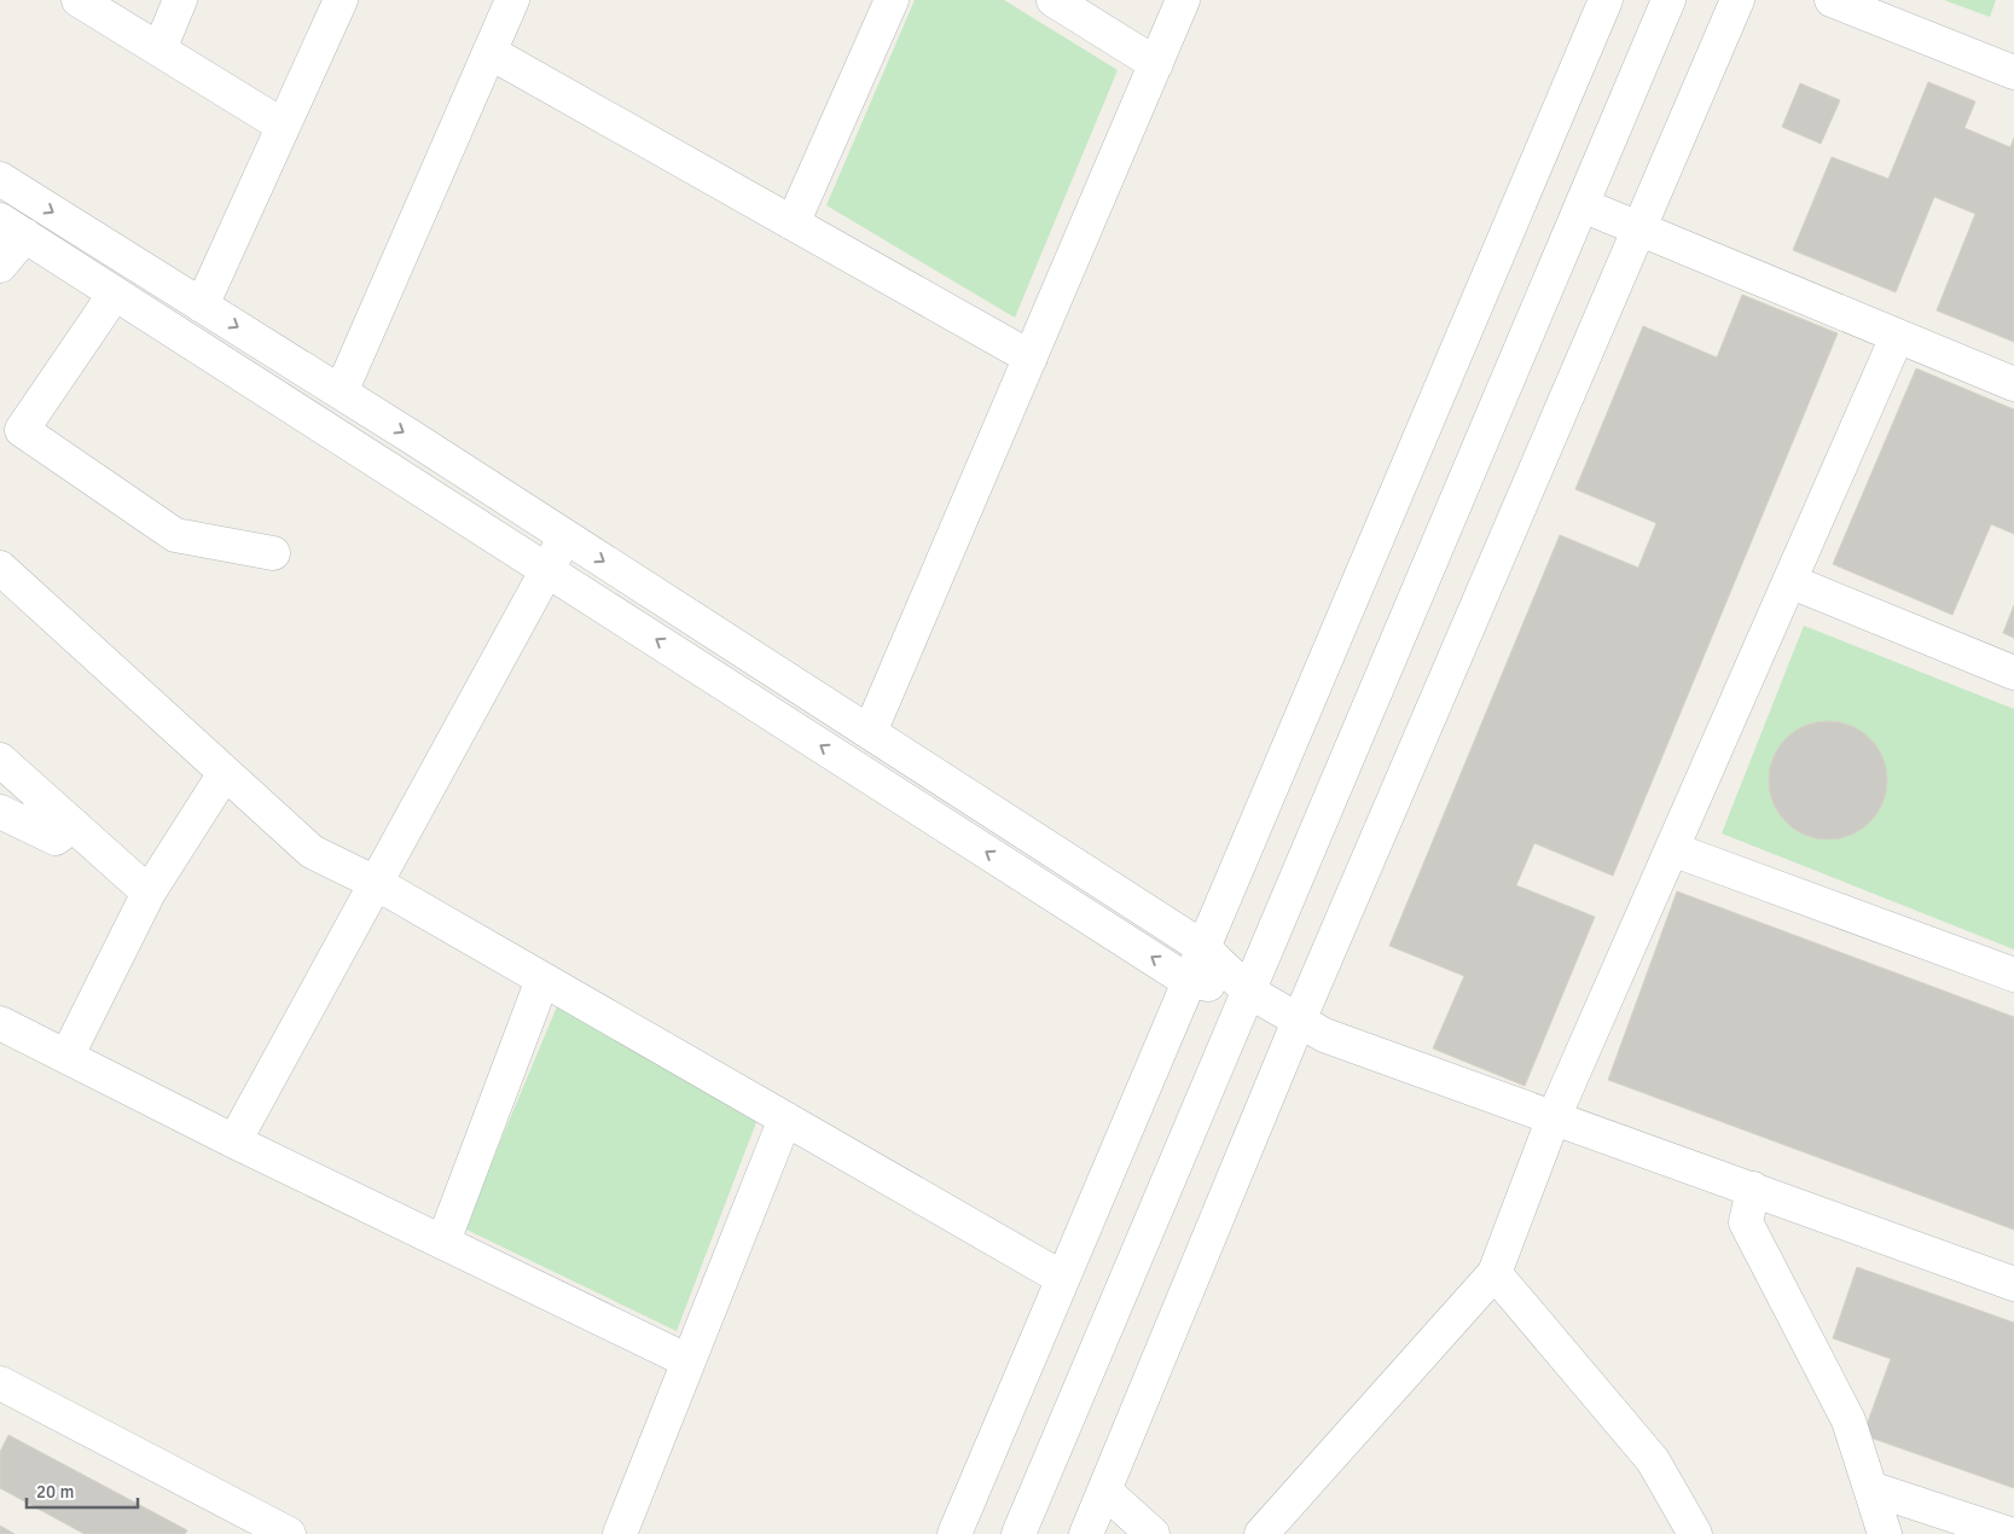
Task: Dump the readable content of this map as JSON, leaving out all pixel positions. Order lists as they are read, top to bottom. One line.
{"scale_bar":"20 m"}
